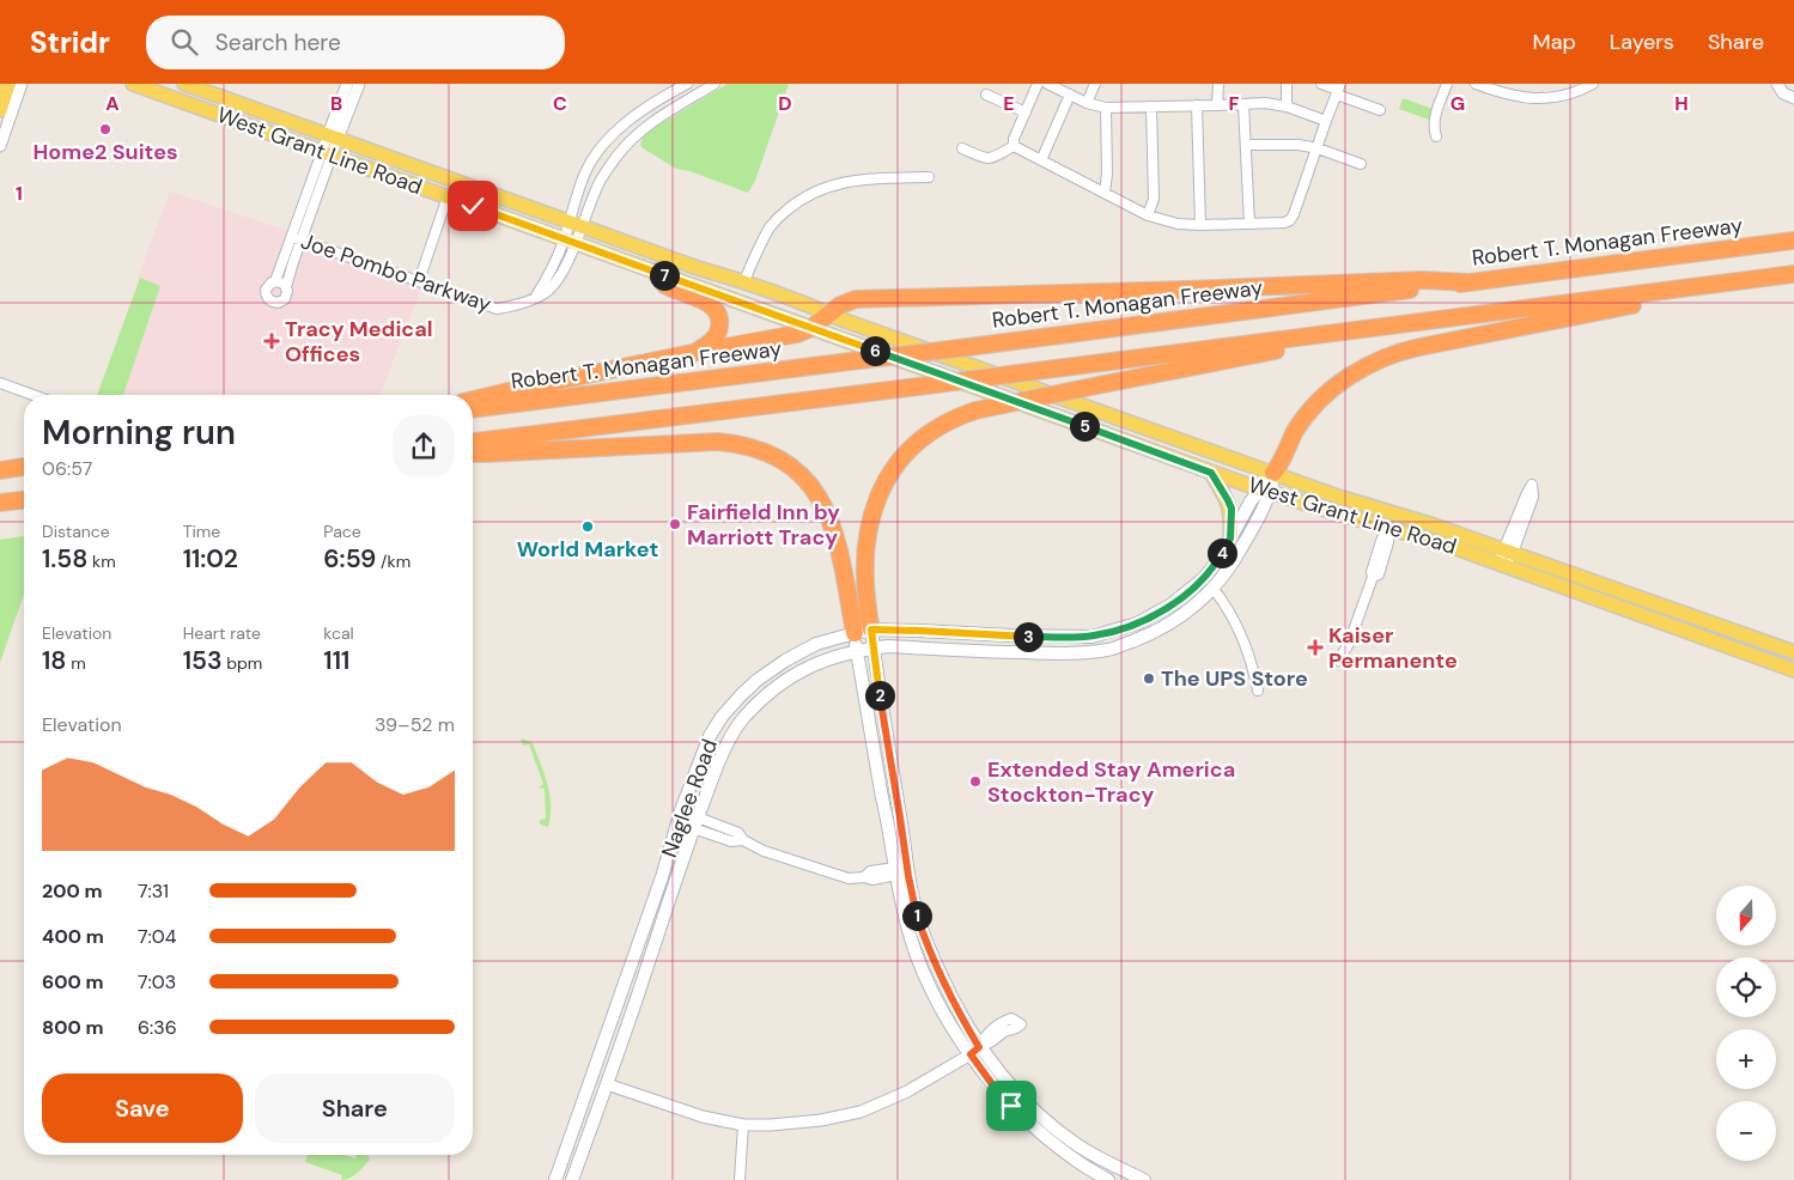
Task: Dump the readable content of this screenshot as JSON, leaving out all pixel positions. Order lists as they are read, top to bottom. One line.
{"streets":{"highway":["Robert T. Monagan Freeway"],"main road":["West Grant Line Road","Naglee Road"],"street":["Joe Pombo Parkway"]},"crossings":[["West Grant Line Road","Joe Pombo Parkway"],["West Grant Line Road","Naglee Road"]],"places":{"other":["Home2 Suites","Fairfield Inn by Marriott Tracy","World Market","The UPS Store","Extended Stay America Stockton-Tracy"],"health":["Tracy Medical Offices","Kaiser Permanente"]},"north":"bottom","page":{"header":"Stridr","search":"Search here","nav":["Map","Layers","Share"],"pins":["7","6","5","4","3","2","1"],"heading":["Morning run","06:57"],"stats":[["Distance","1.58 km"],["Time","11:02"],["Pace","6:59 /km"],["Elevation","18 m"],["Heart rate","153 bpm"],["kcal","111"]],"chart":["Elevation","39–52 m"],"list":[{"name":"200 m","note":"7:31"},{"name":"400 m","note":"7:04"},{"name":"600 m","note":"7:03"},{"name":"800 m","note":"6:36"}],"map_buttons":["+","−"],"buttons":["Save","Share"]},"grid":{"columns":["A","B","C","D","E","F","G","H"],"rows":["1"]}}
